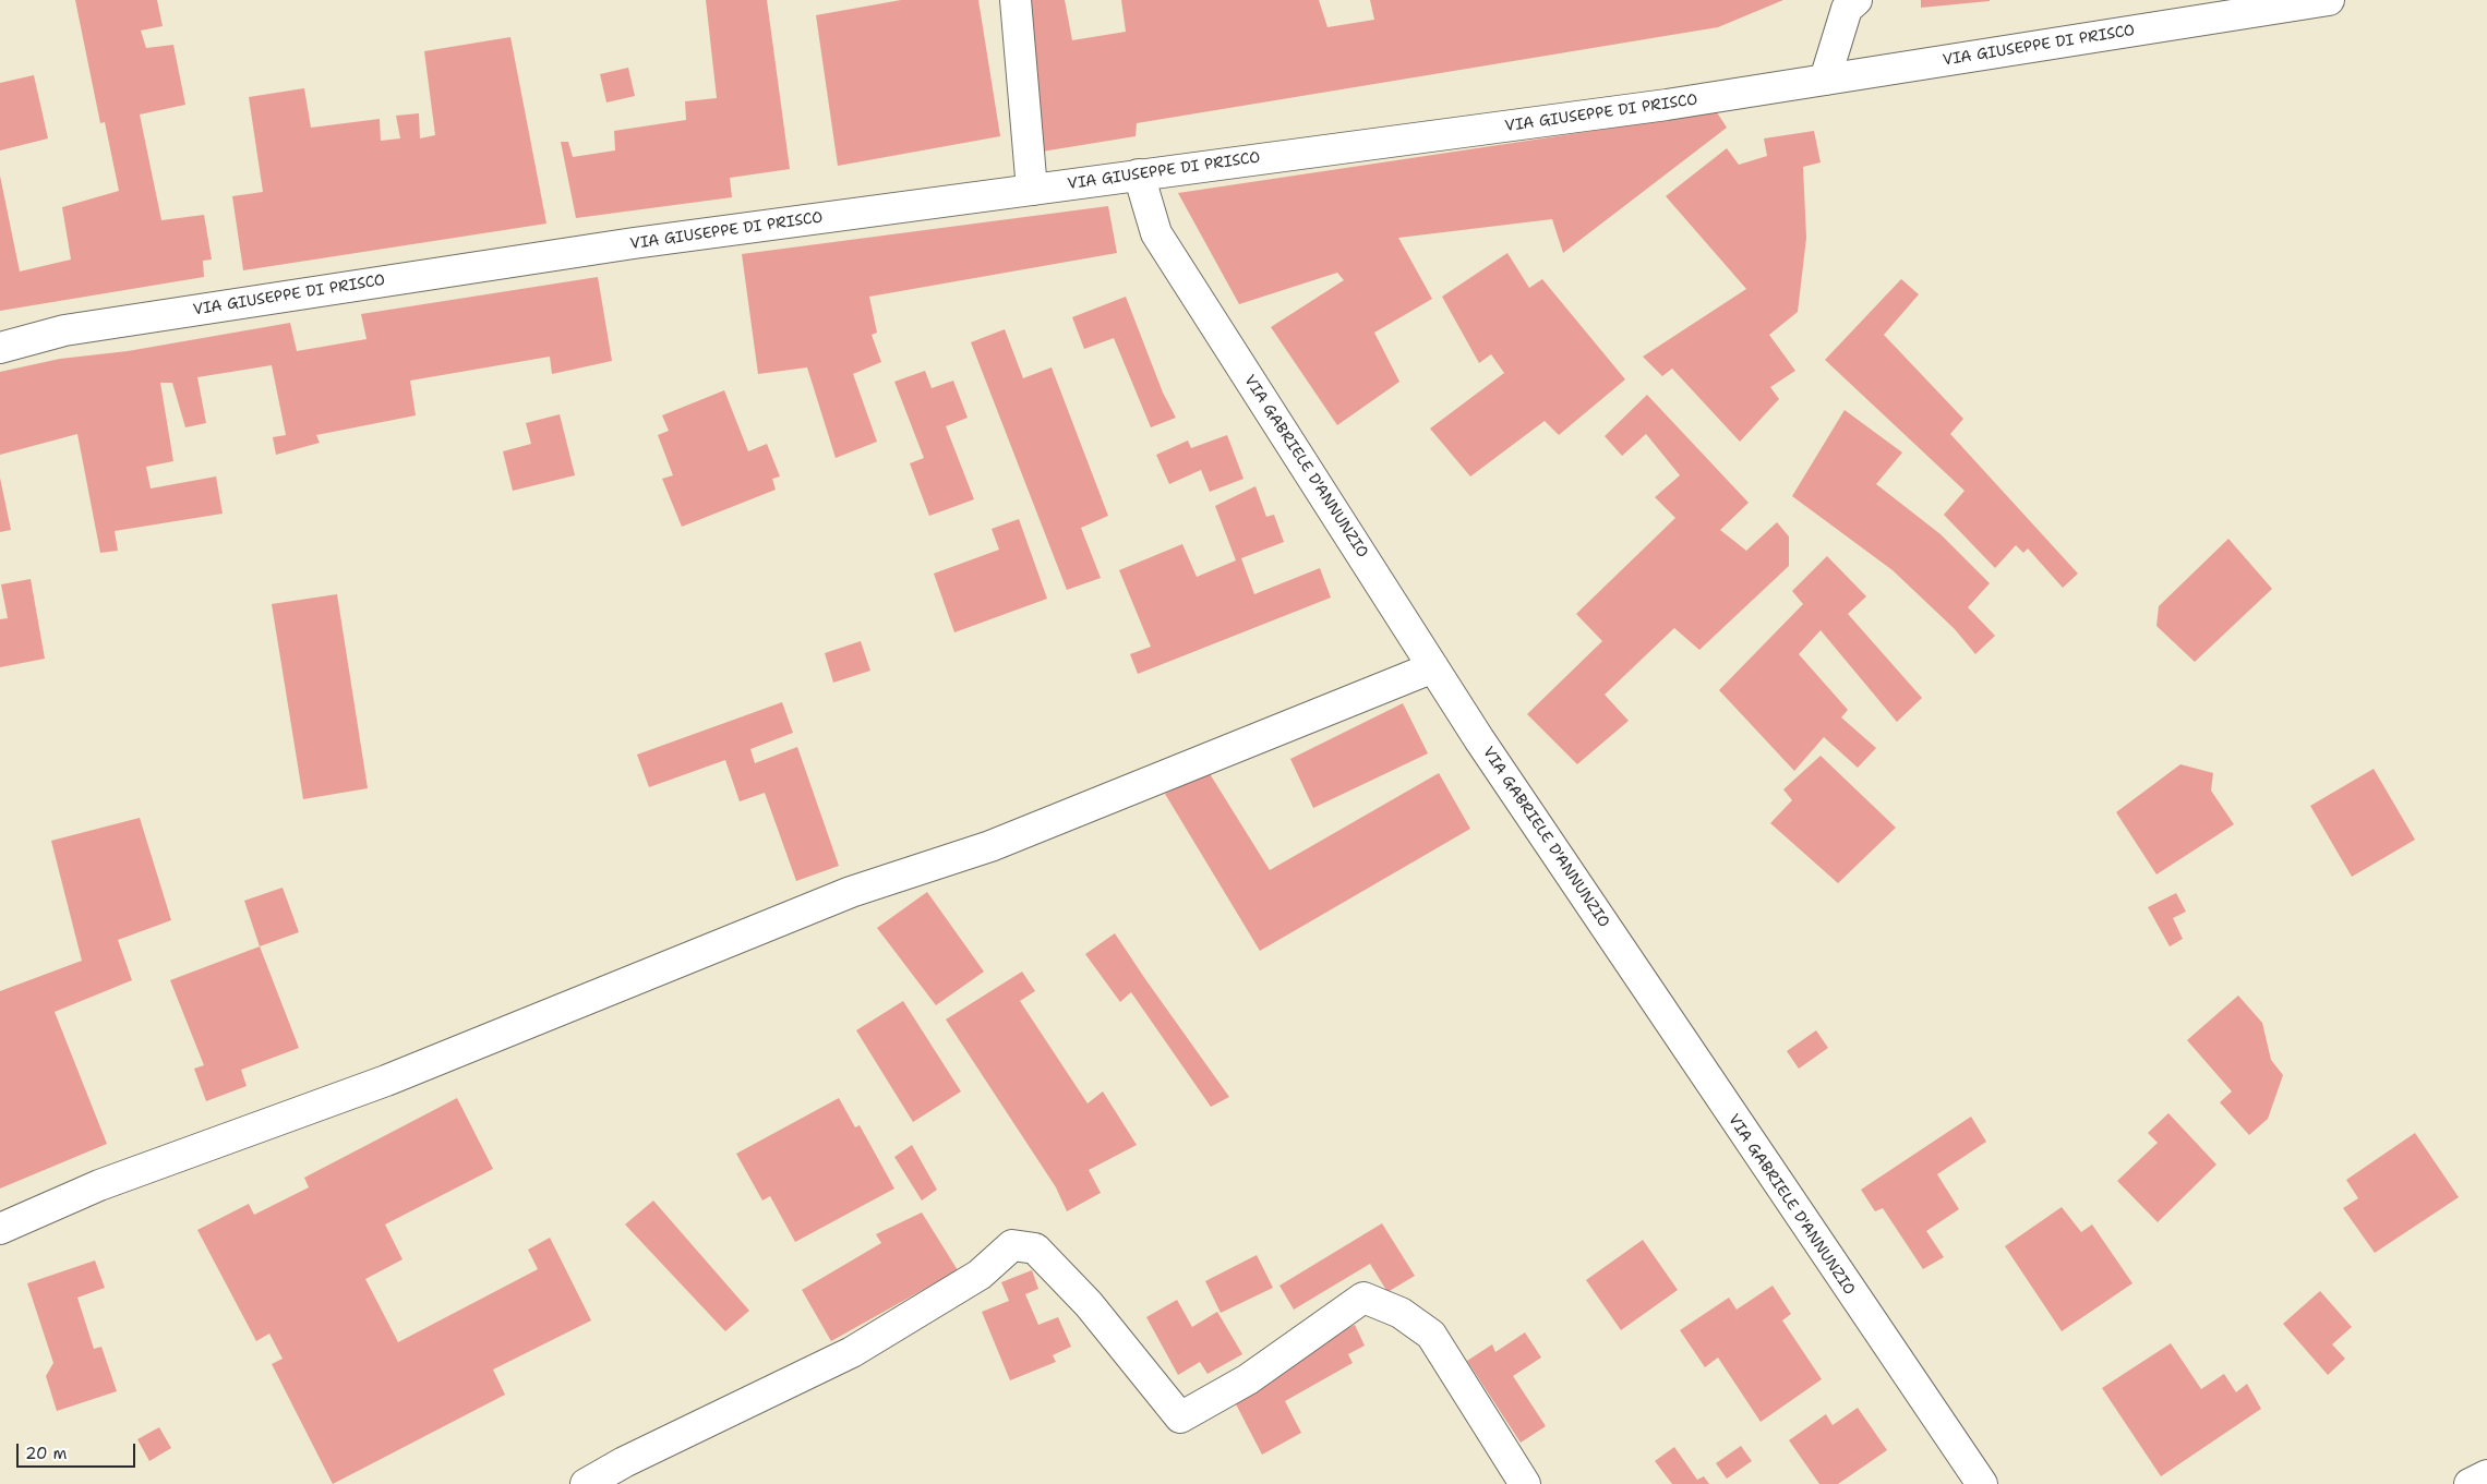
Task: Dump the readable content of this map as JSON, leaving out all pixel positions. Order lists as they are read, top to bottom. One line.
{"streets":{"street":["VIA GIUSEPPE DI PRISCO","VIA GABRIELE D'ANNUNZIO"]},"crossings":[["VIA GIUSEPPE DI PRISCO","VIA GABRIELE D'ANNUNZIO"]],"scale_bar":"20 m"}
